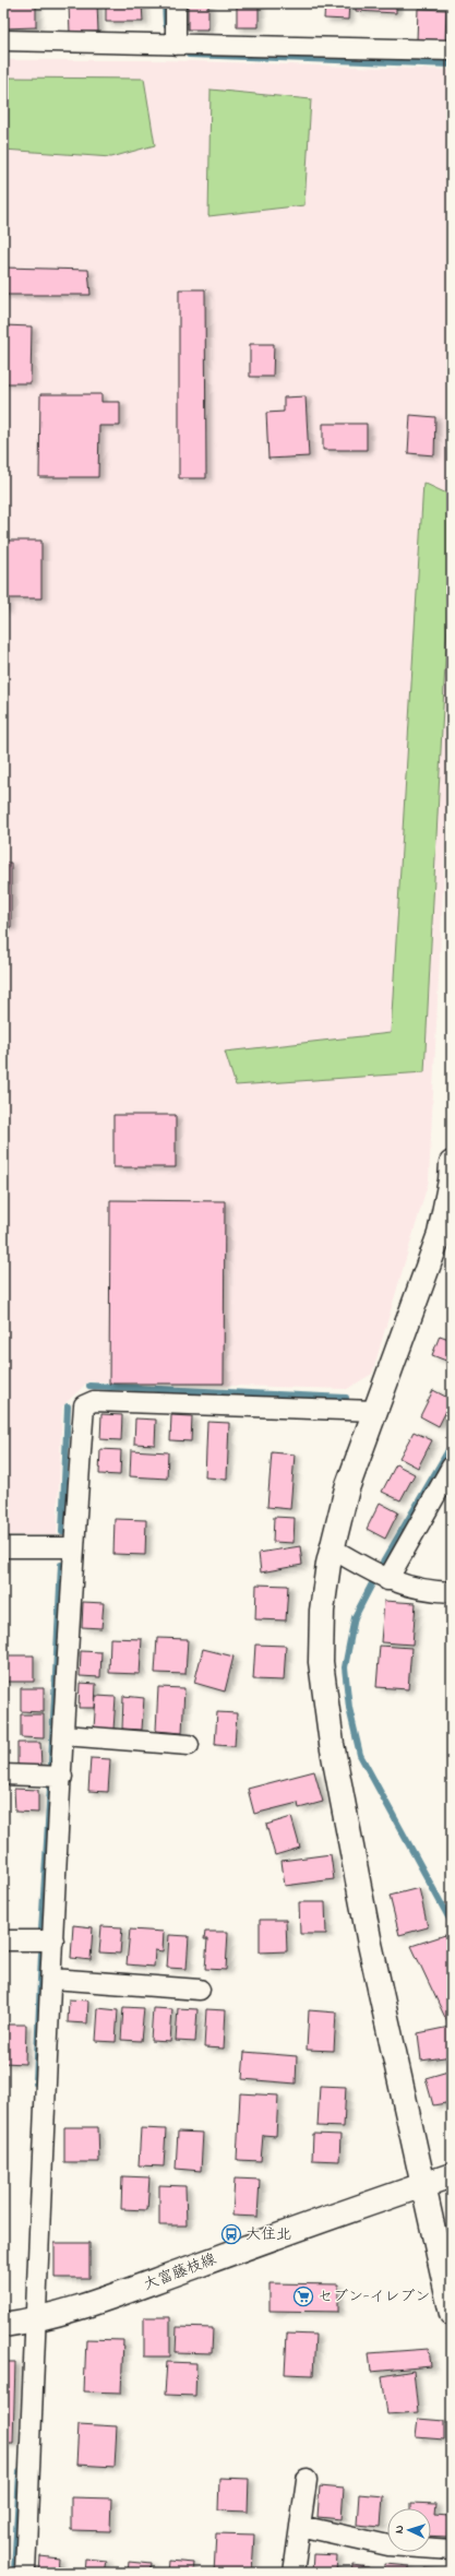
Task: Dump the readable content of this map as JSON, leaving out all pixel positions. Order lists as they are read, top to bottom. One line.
{"streets":{"street":["大富藤枝線"]},"places":{"bus stop":["大住北"],"supermarket":["セブン-イレブン"]},"north":"left"}
